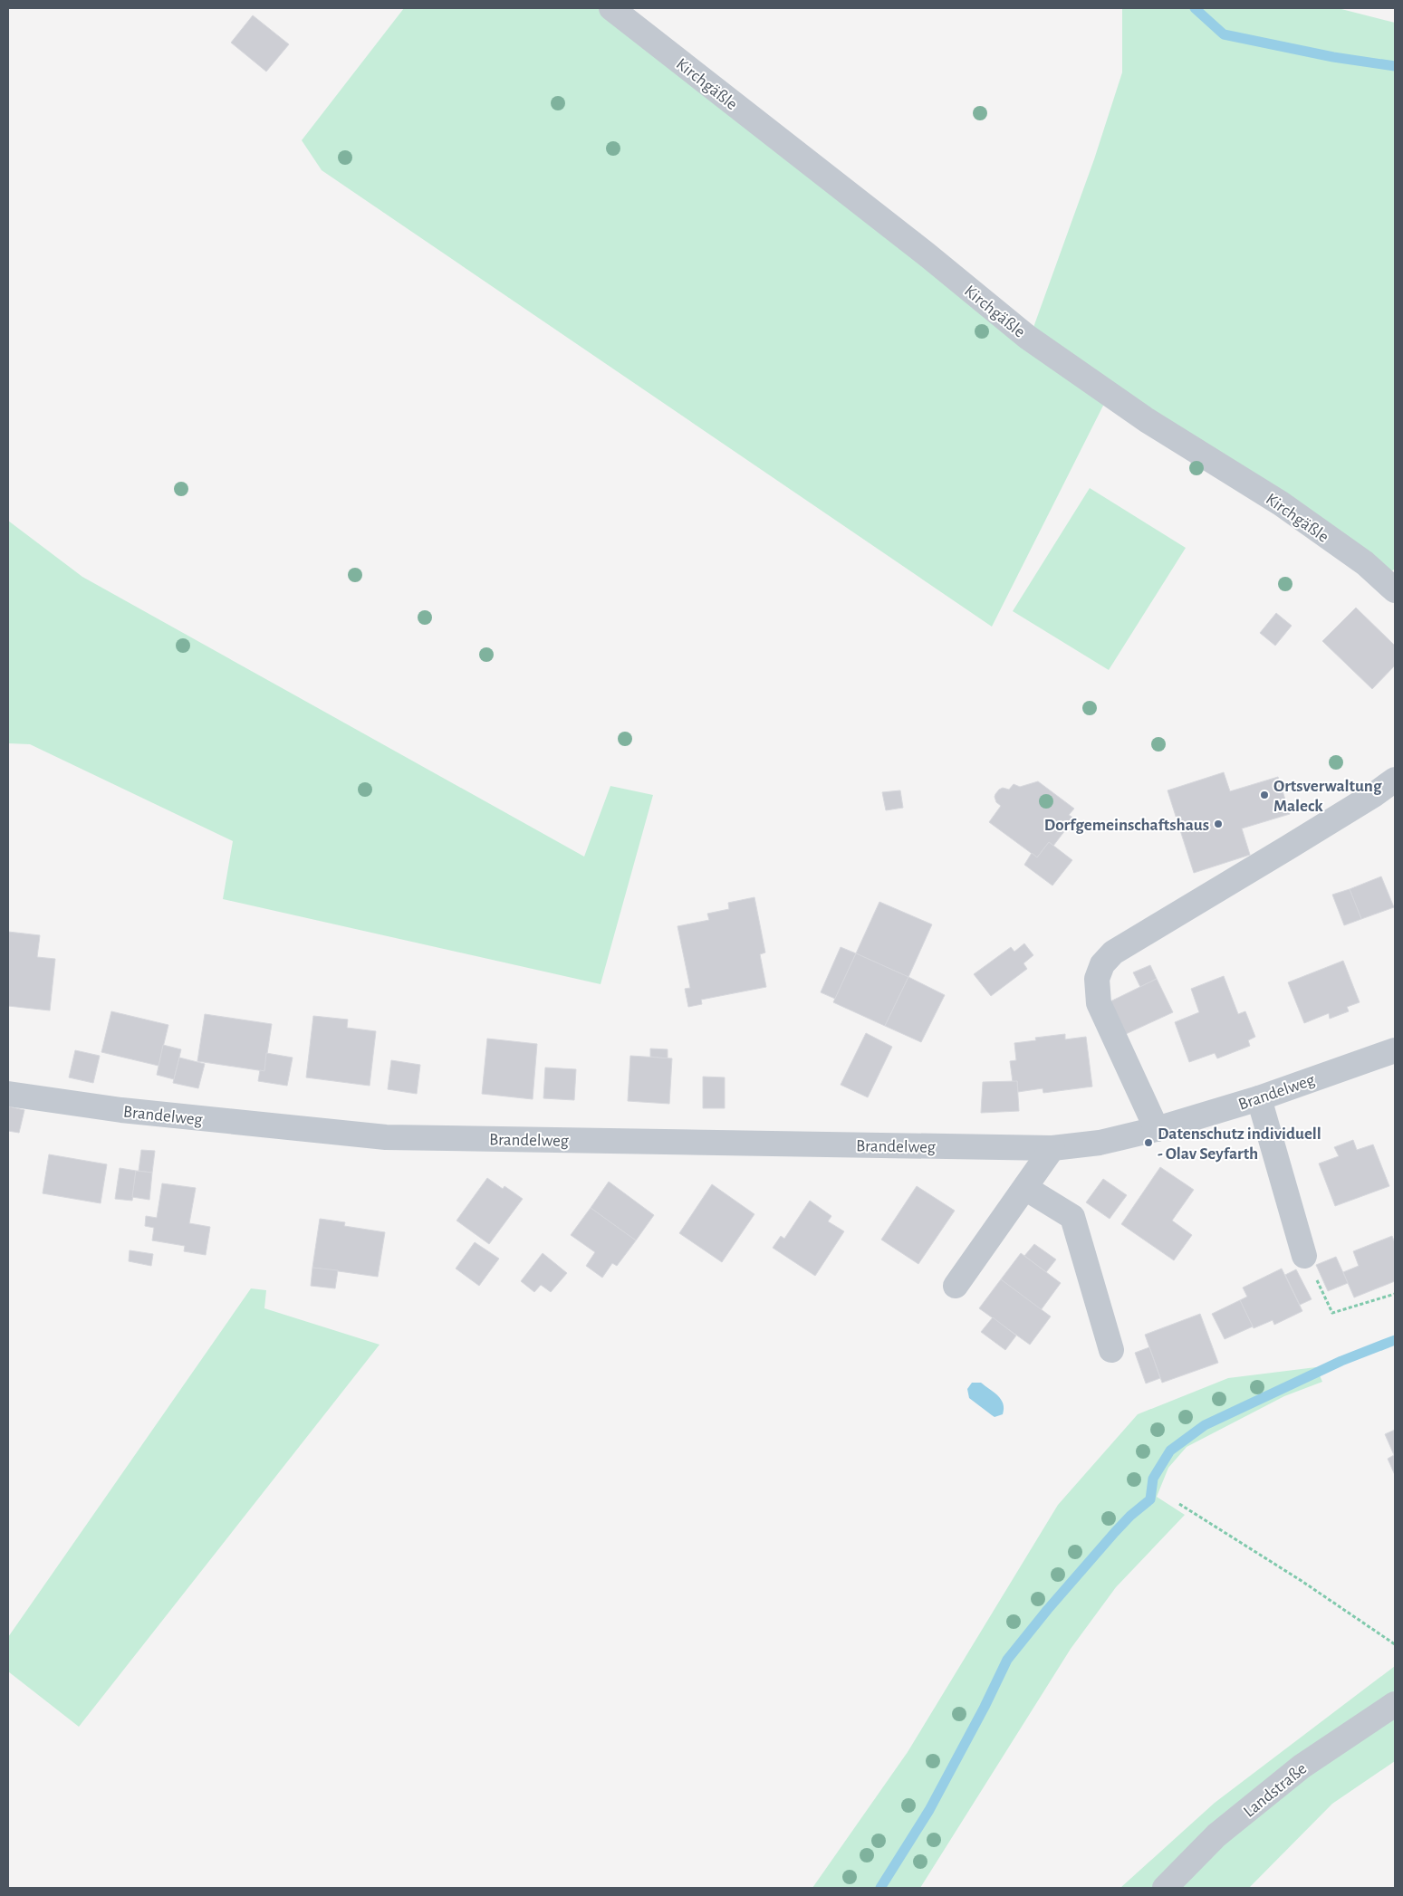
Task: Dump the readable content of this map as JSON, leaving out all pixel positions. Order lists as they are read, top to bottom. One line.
{"streets":{"street":["Kirchgäßle","Brandelweg","Landstraße"]},"places":["Ortsverwaltung Maleck","Dorfgemeinschaftshaus","Datenschutz individuell - Olav Seyfarth"]}
